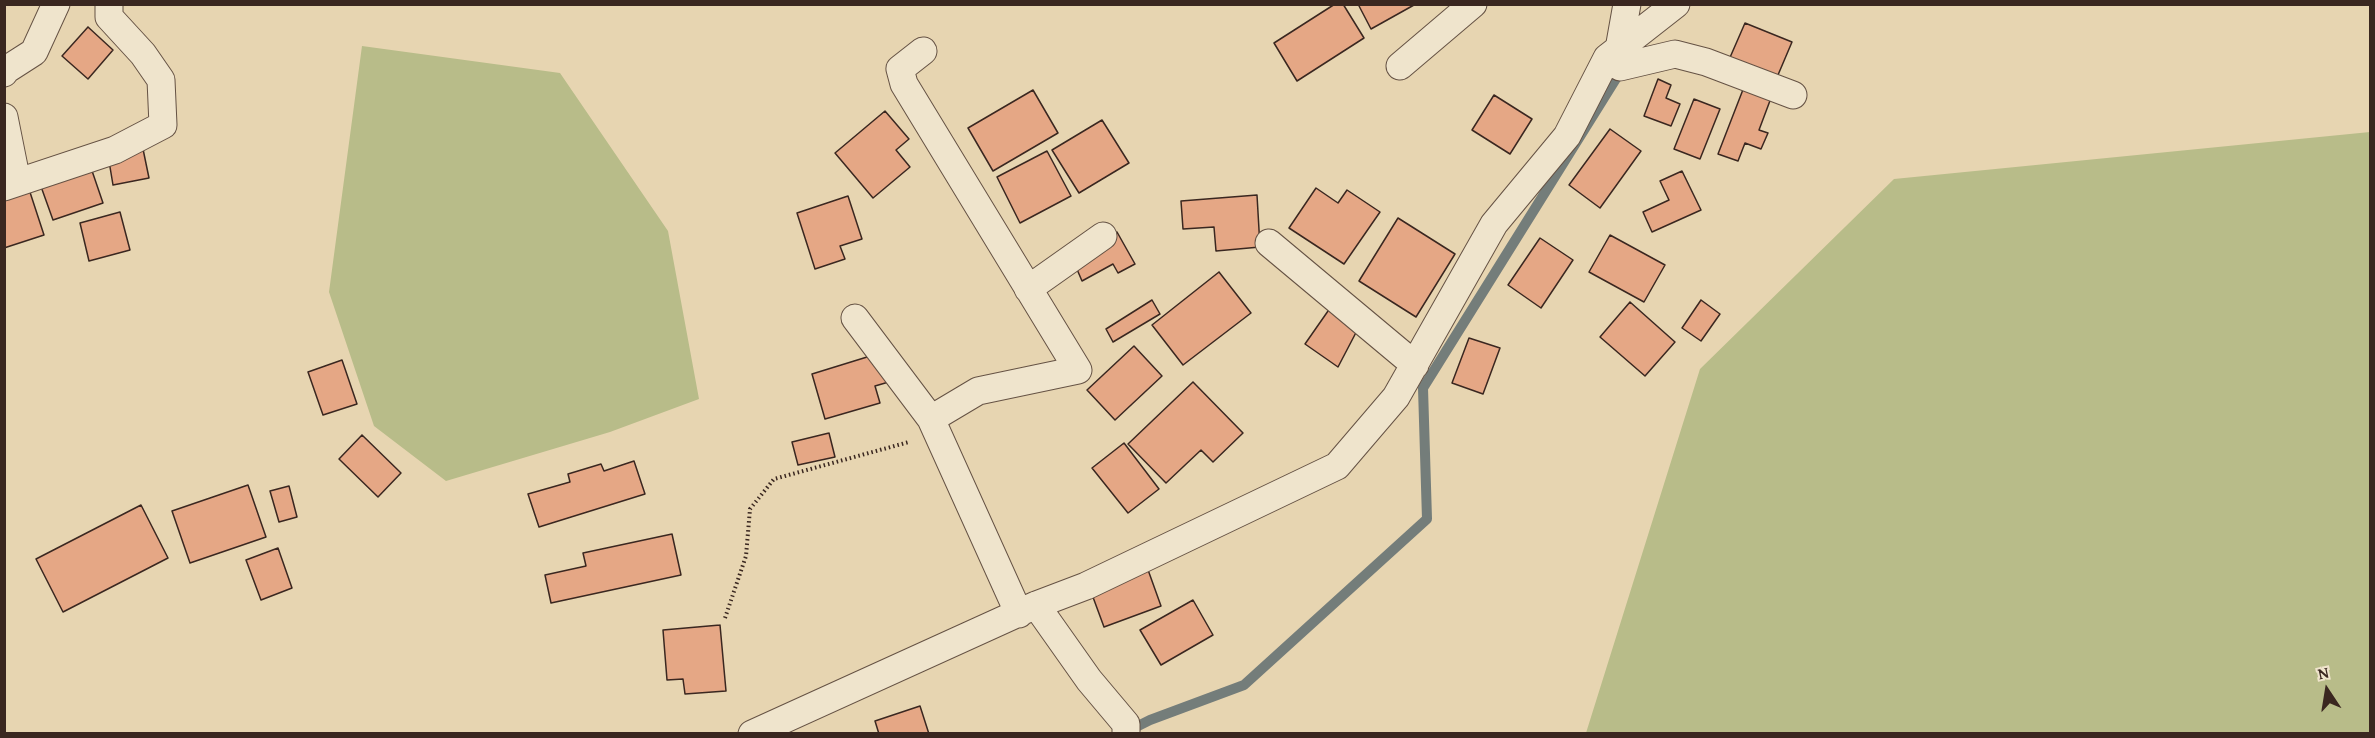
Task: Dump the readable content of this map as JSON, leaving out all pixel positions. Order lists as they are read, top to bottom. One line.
{"north":"top"}
